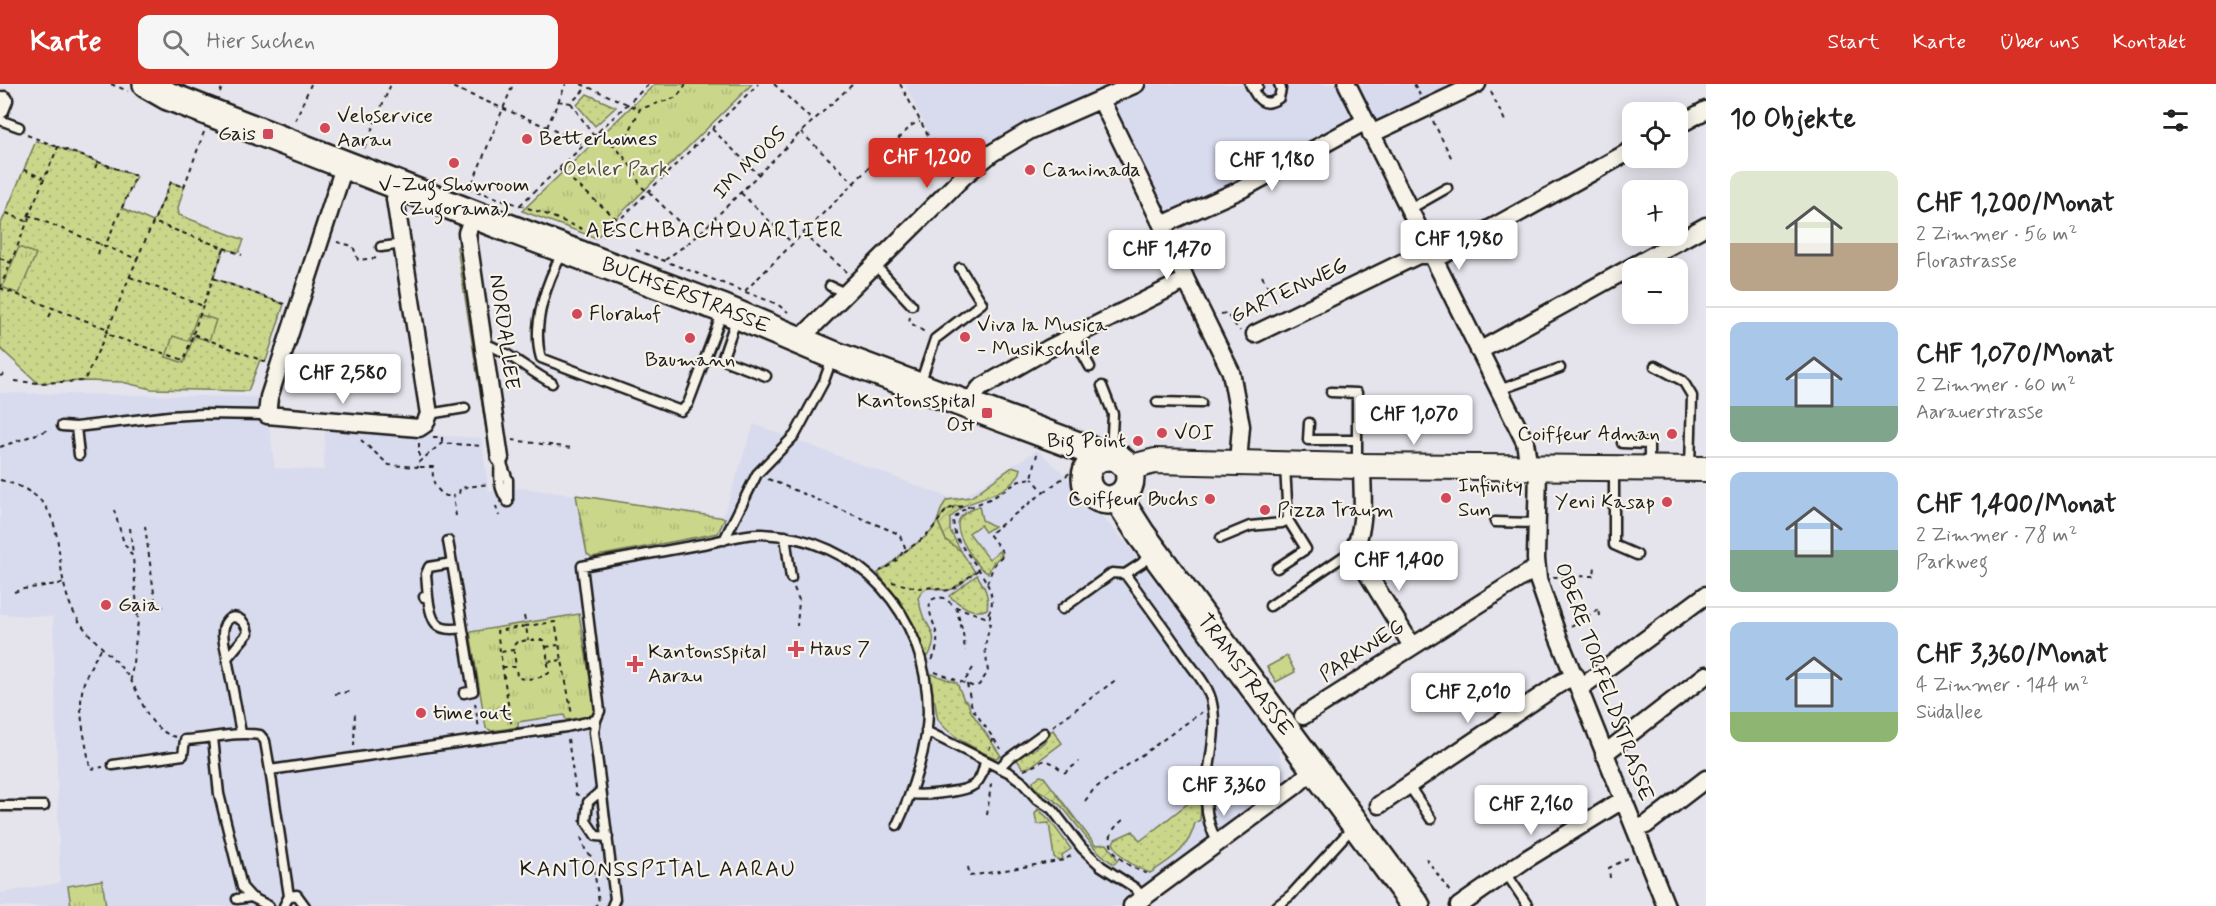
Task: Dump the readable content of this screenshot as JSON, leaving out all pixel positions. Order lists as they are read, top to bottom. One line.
{"streets":{"main road":["BUCHSERSTRASSE","TRAMSTRASSE"],"street":["GARTENWEG","NORDALLEE","PARKWEG","OBERE TORFELDSTRASSE"],"path":["IM MOOS"]},"crossings":[["GARTENWEG","OBERE TORFELDSTRASSE"],["BUCHSERSTRASSE","NORDALLEE"],["BUCHSERSTRASSE","TRAMSTRASSE"],["PARKWEG","OBERE TORFELDSTRASSE"]],"districts":["AESCHBACHQUARTIER","KANTONSSPITAL AARAU"],"parks":["Oehler Park"],"places":{"other":["Veloservice Aarau","Betterhomes","V-Zug Showroom (Zugorama)","Caminada","Florahof","Viva la Musica - Musikschule","Baumann","VOI","Coiffeur Adnan","Big Point","Infinity Sun","Coiffeur Buchs","Yeni Kasap","Pizza Traum","Gaia","time out"],"transit":["Gais","Kantonsspital Ost"],"health":["Haus 7","Kantonsspital Aarau"]},"page":{"header":"Karte","search":"Hier suchen","nav":["Start","Karte","Über uns","Kontakt"],"heading":"10 Objekte","map_buttons":["+","−"],"price":["CHF 1,200","CHF 1,180","CHF 1,980","CHF 1,470","CHF 2,580","CHF 1,070","CHF 1,400","CHF 2,010","CHF 3,360","CHF 2,160"],"list":[{"name":"CHF 1,200/Monat","note":"2 Zimmer · 56 m² · Florastrasse"},{"name":"CHF 1,070/Monat","note":"2 Zimmer · 60 m² · Aarauerstrasse"},{"name":"CHF 1,400/Monat","note":"2 Zimmer · 78 m² · Parkweg"},{"name":"CHF 3,360/Monat","note":"4 Zimmer · 144 m² · Südallee"}]}}
